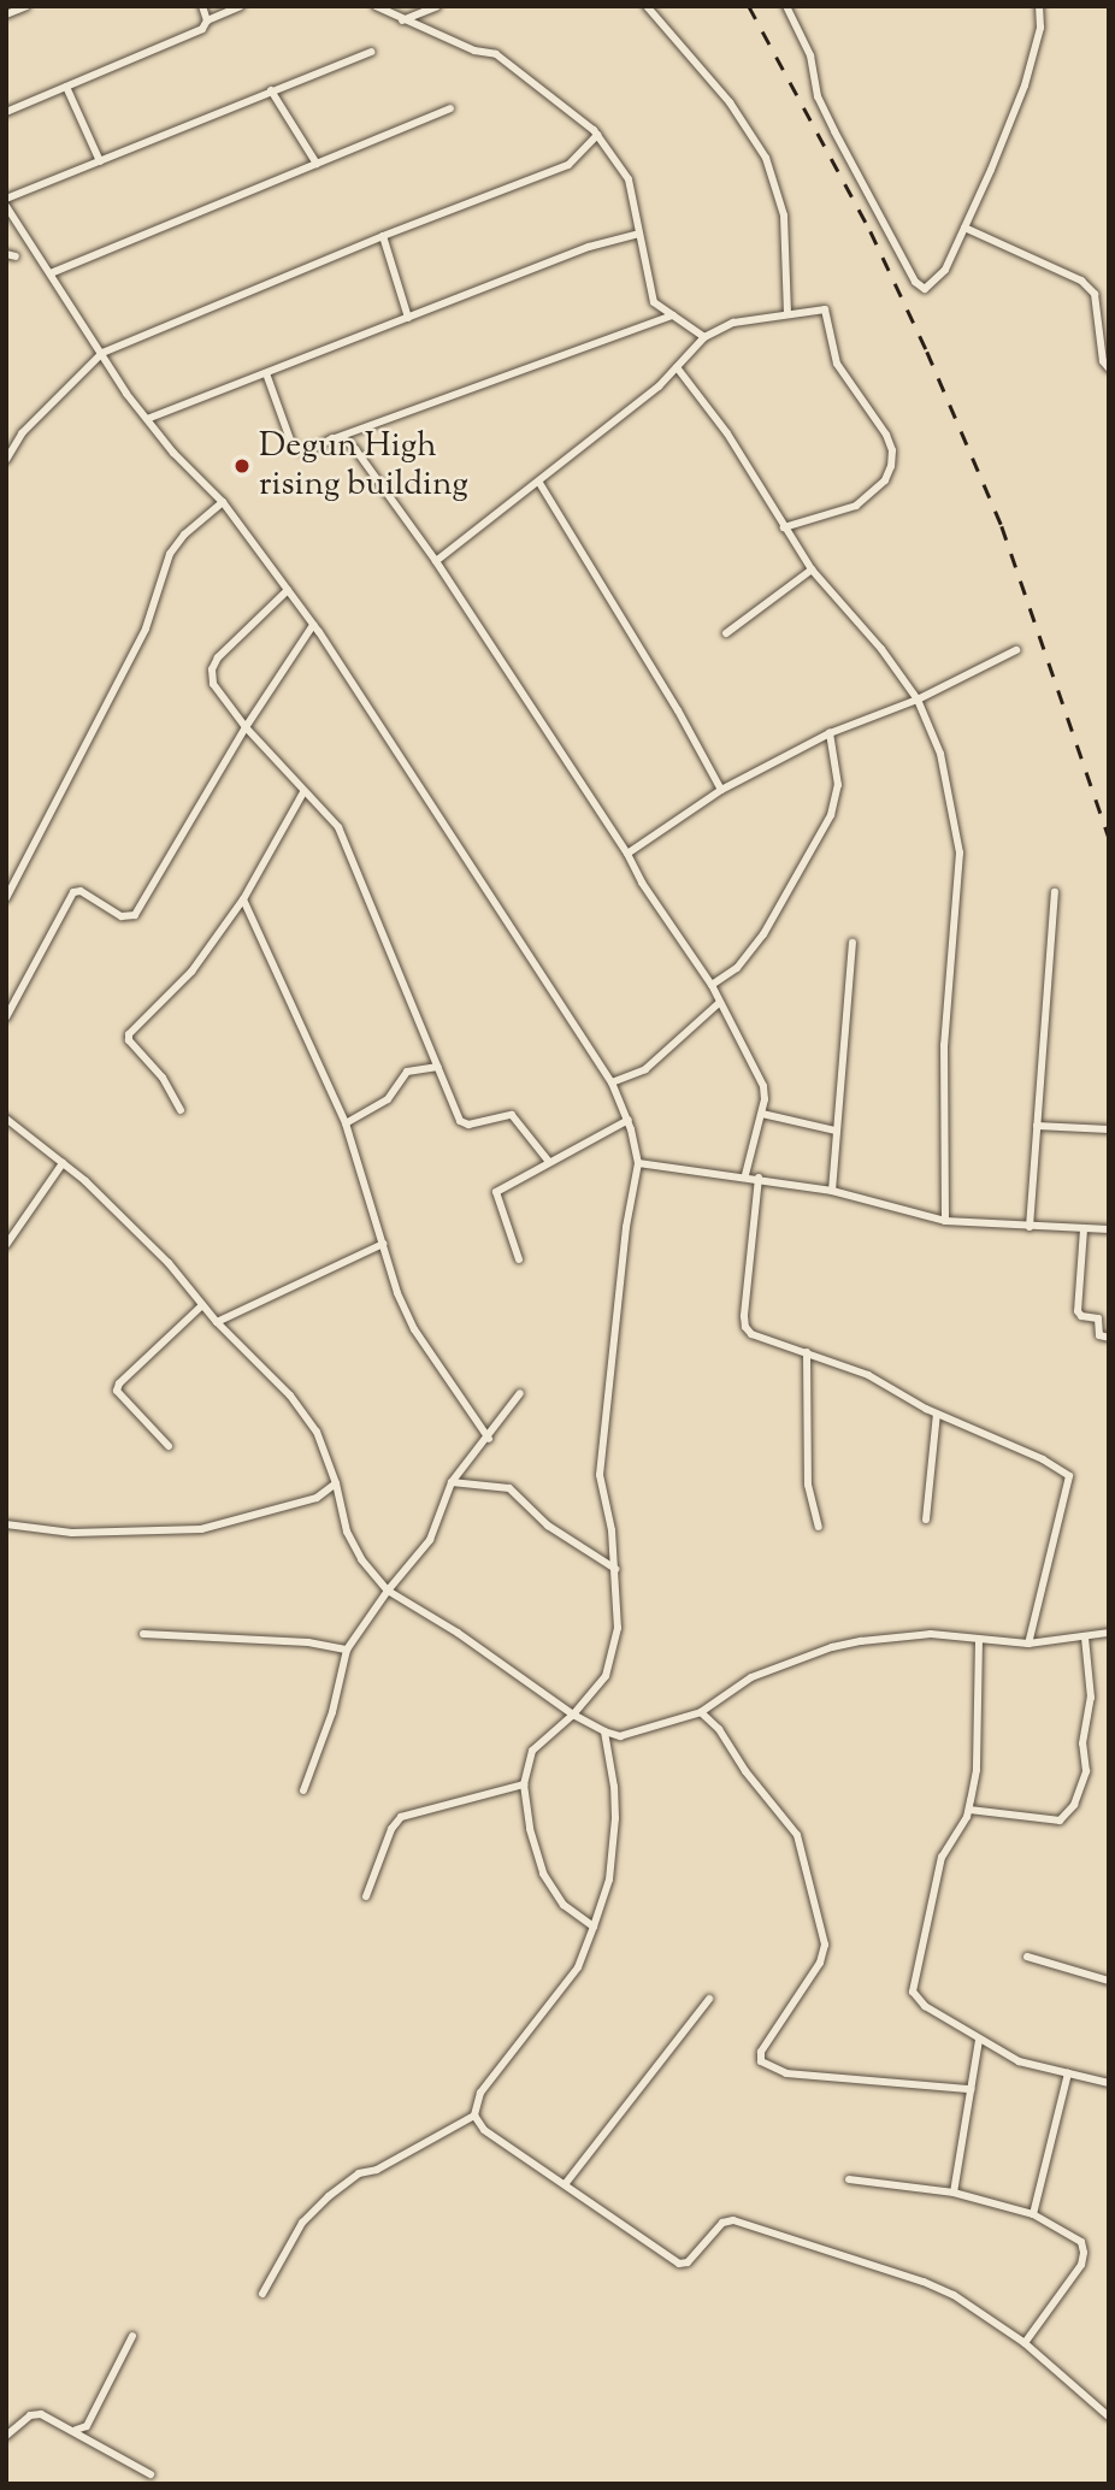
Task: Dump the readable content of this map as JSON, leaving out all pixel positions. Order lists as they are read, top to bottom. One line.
{"places":["Degun High rising building"]}
